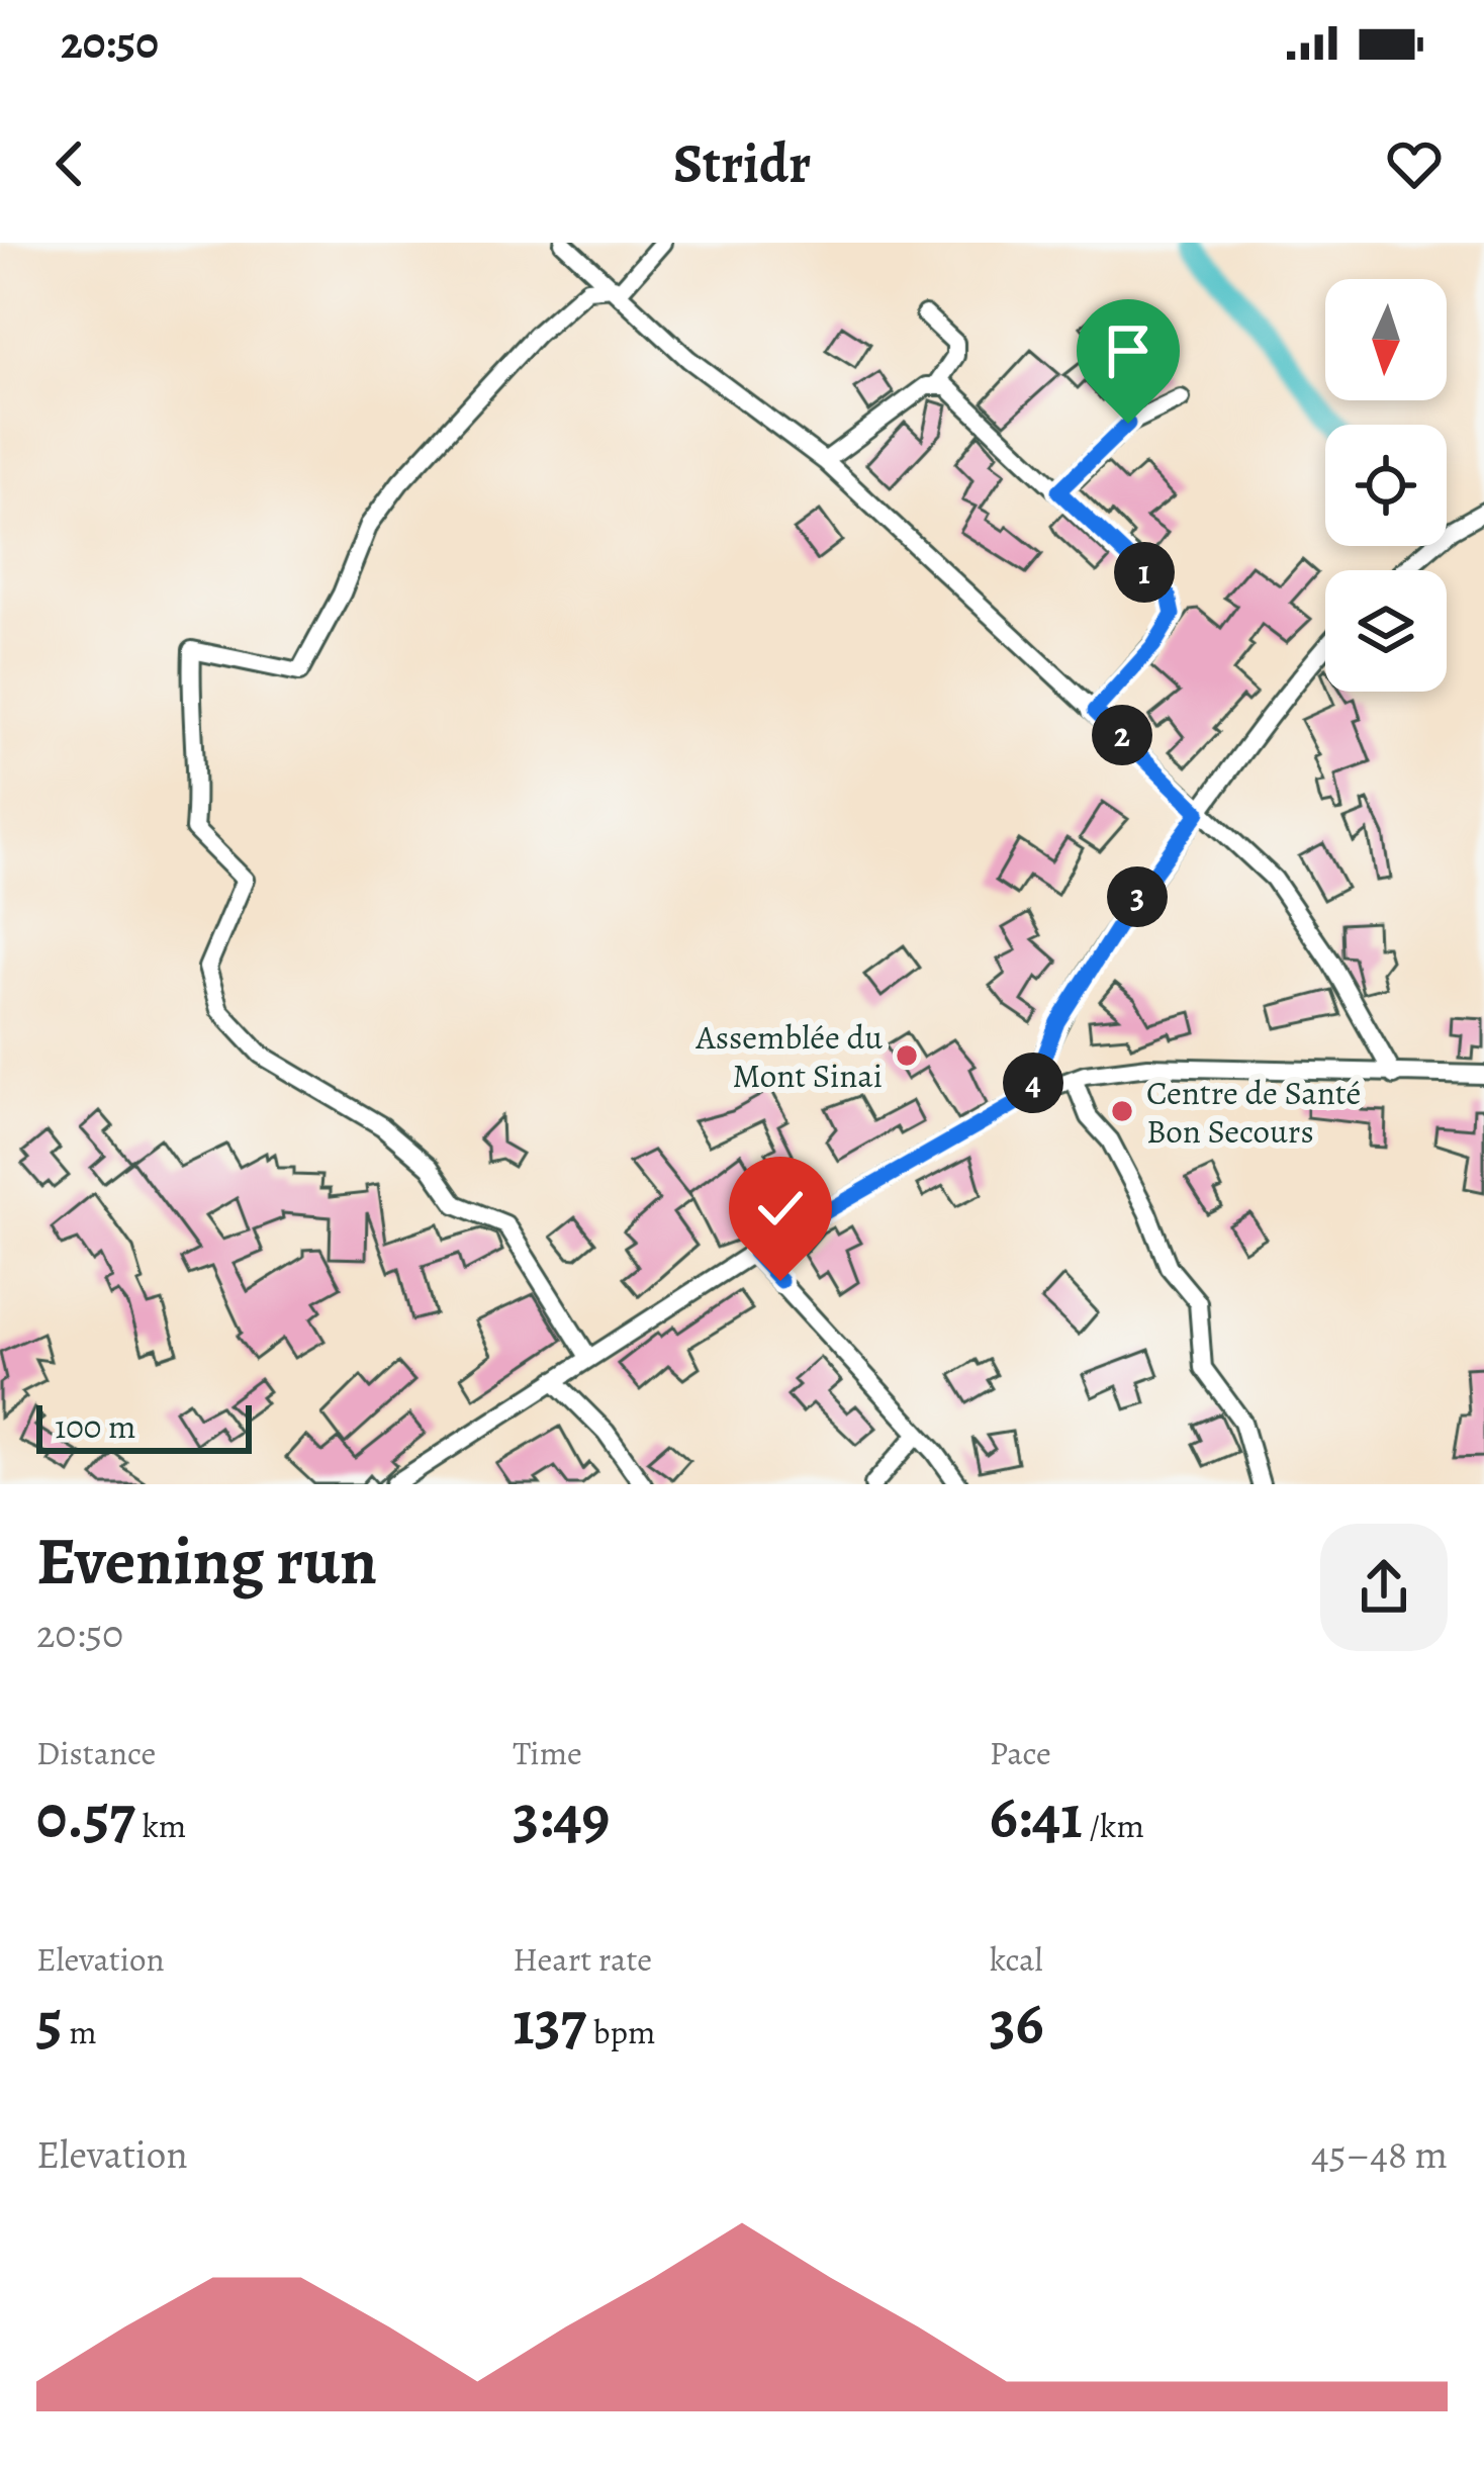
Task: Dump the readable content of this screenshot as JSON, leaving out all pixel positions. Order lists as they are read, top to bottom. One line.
{"places":["Assemblée du Mont Sinai","Centre de Santé Bon Secours"],"scale_bar":"100 m","north":"bottom","page":{"status":"20:50","header":"Stridr","pins":["1","2","3","4"],"scale":"100 m","heading":["Evening run","20:50"],"stats":[["Distance","0.57 km"],["Time","3:49"],["Pace","6:41 /km"],["Elevation","5 m"],["Heart rate","137 bpm"],["kcal","36"]],"chart":["Elevation","45–48 m"]}}
